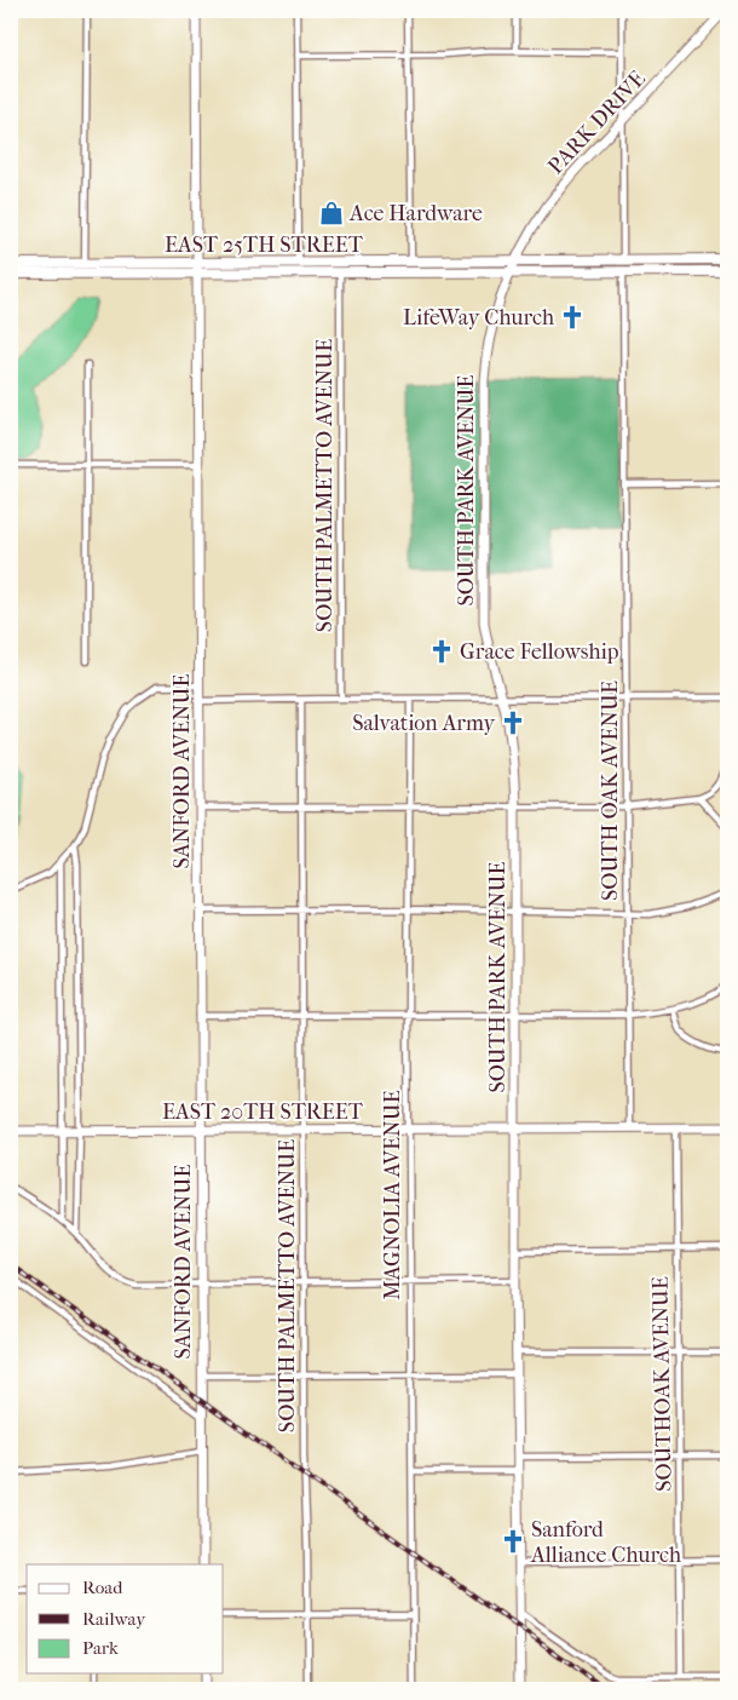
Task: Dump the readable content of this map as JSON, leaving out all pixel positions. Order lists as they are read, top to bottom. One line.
{"streets":{"main road":["EAST 25TH STREET"],"street":["PARK DRIVE","SOUTH PALMETTO AVENUE","SOUTH PARK AVENUE","SANFORD AVENUE","SOUTH OAK AVENUE","EAST 20TH STREET","MAGNOLIA AVENUE","SOUTHOAK AVENUE"]},"crossings":[["PARK DRIVE","EAST 25TH STREET"],["PARK DRIVE","SOUTH PARK AVENUE"],["EAST 25TH STREET","SOUTH PALMETTO AVENUE"],["EAST 25TH STREET","SOUTH PARK AVENUE"],["EAST 25TH STREET","SANFORD AVENUE"],["EAST 25TH STREET","SOUTH OAK AVENUE"],["SOUTH PALMETTO AVENUE","EAST 20TH STREET"],["SOUTH PARK AVENUE","EAST 20TH STREET"],["SANFORD AVENUE","EAST 20TH STREET"],["SOUTH OAK AVENUE","EAST 20TH STREET"],["EAST 20TH STREET","MAGNOLIA AVENUE"],["EAST 20TH STREET","SOUTHOAK AVENUE"]],"places":{"shop":["Ace Hardware"],"church":["LifeWay Church","Grace Fellowship","Salvation Army","Sanford Alliance Church"]},"legend":["Road","Railway","Park"]}
